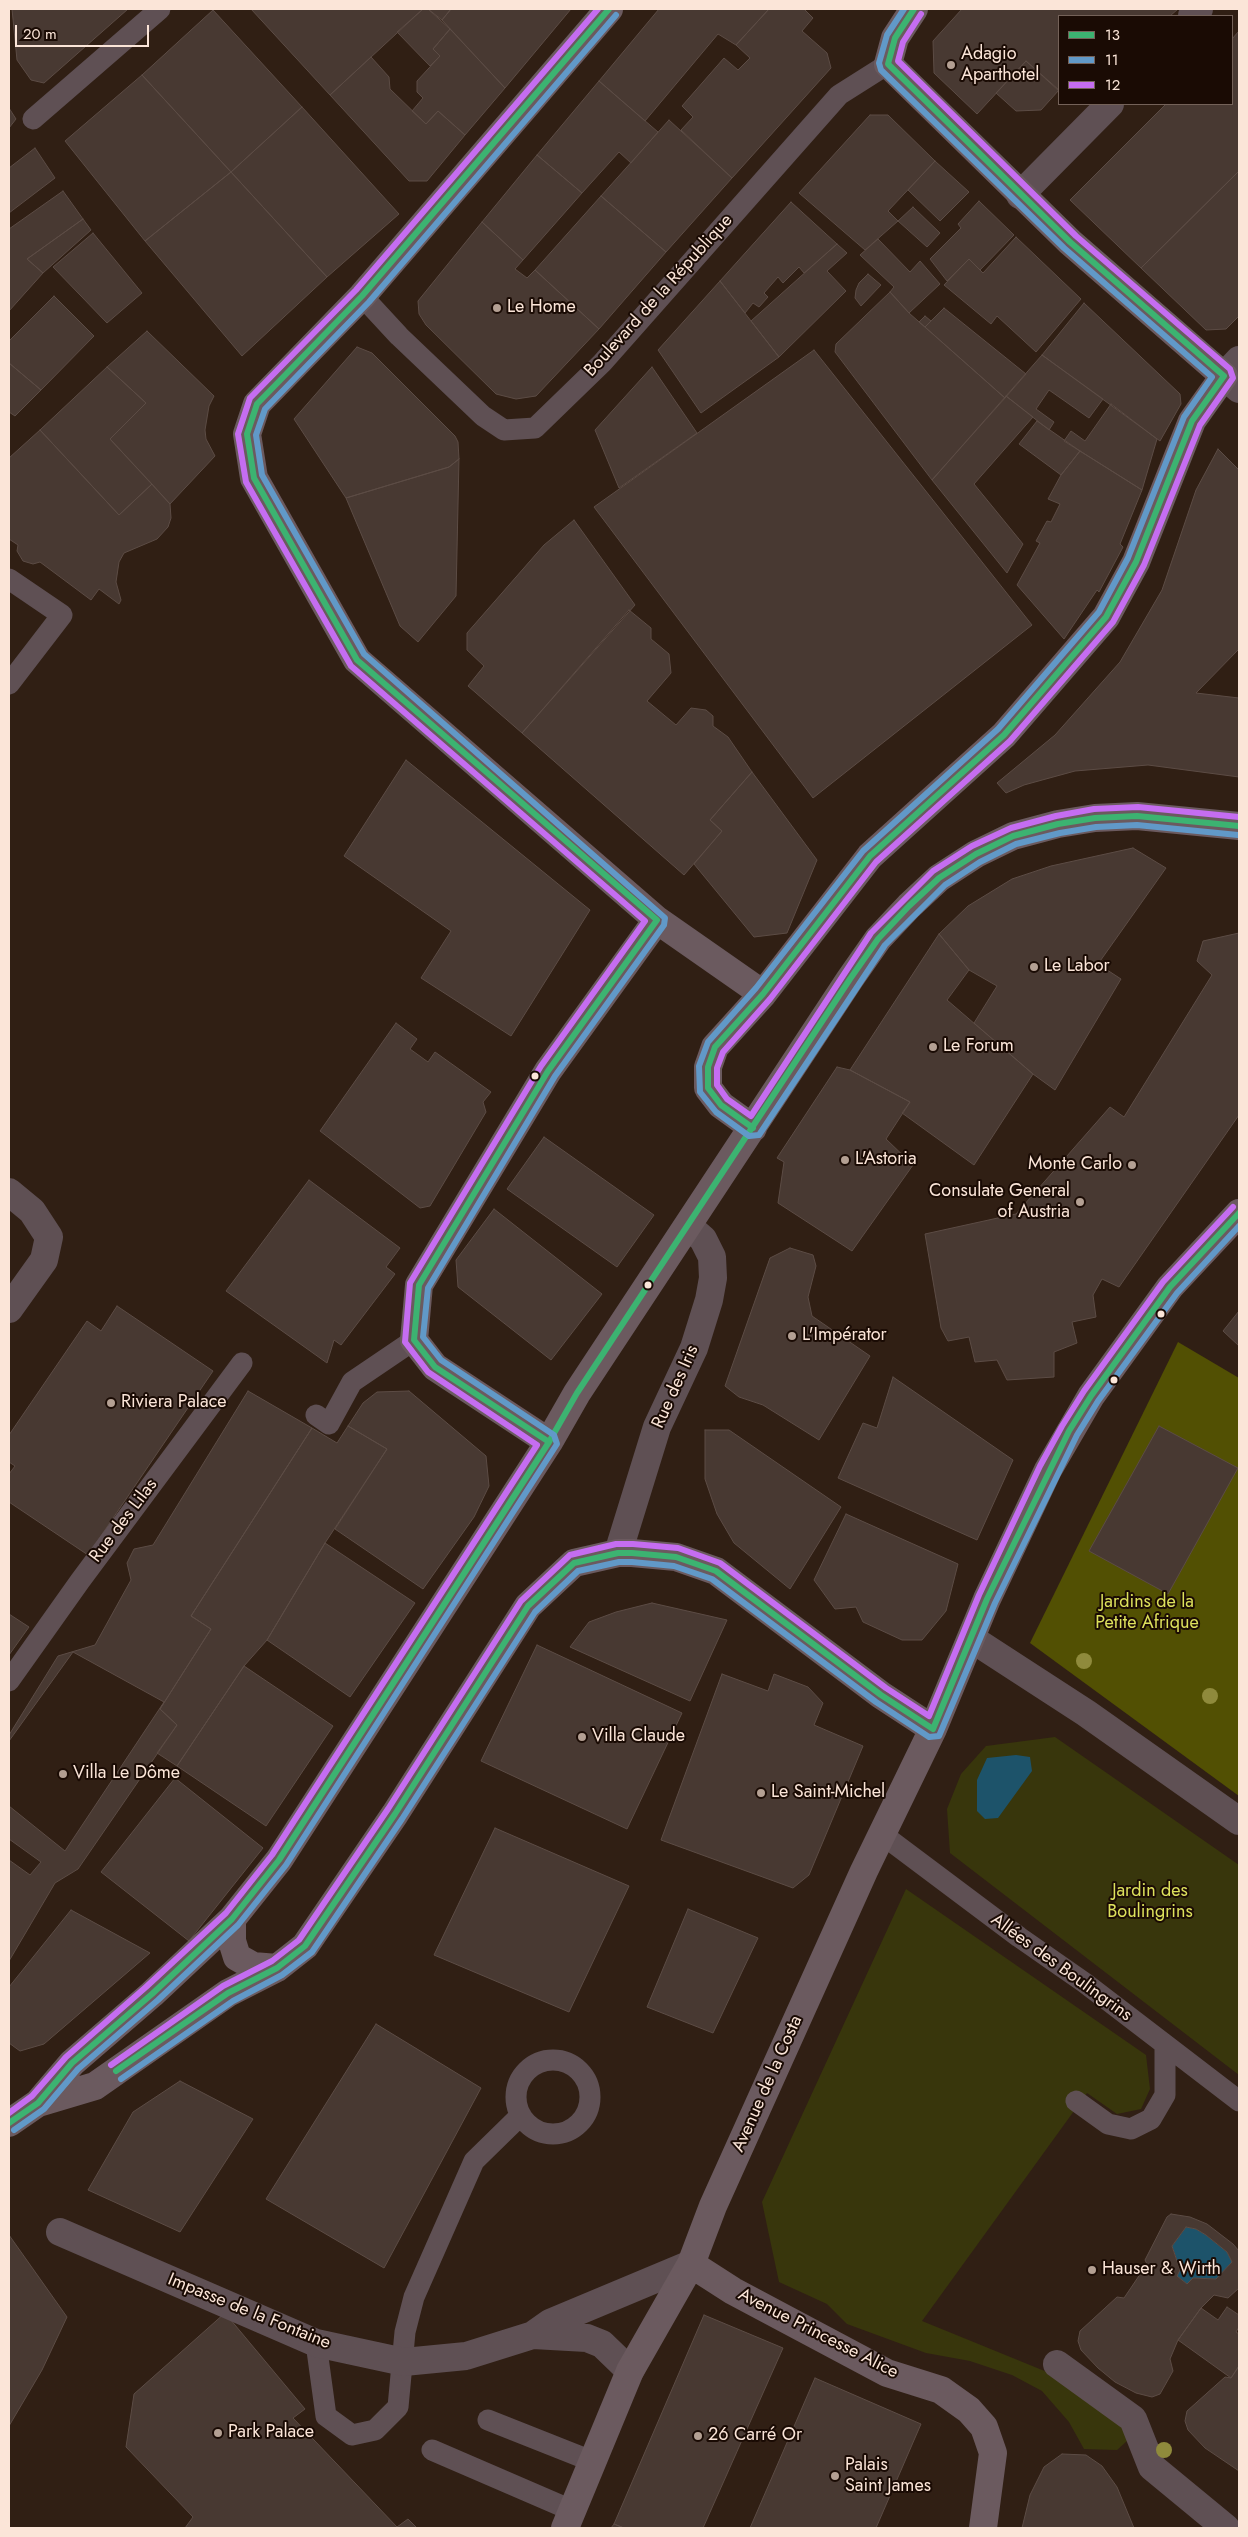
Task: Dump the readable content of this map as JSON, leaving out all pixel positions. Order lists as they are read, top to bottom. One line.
{"streets":{"main road":["Avenue de la Costa","Avenue Princesse Alice"],"street":["Rue des Iris","Impasse de la Fontaine"],"lane":["Boulevard de la République","Rue des Lilas","Allées des Boulingrins"]},"crossings":[["Allées des Boulingrins","Avenue de la Costa"],["Avenue de la Costa","Impasse de la Fontaine"],["Avenue de la Costa","Avenue Princesse Alice"],["Impasse de la Fontaine","Avenue Princesse Alice"]],"parks":["Jardins de la Petite Afrique","Jardin des Boulingrins"],"places":["Adagio Aparthotel","Le Home","Le Labor","Le Forum","L'Astoria","Monte Carlo","Consulate General of Austria","L'Impérator","Riviera Palace","Villa Claude","Villa Le Dôme","Le Saint-Michel","Hauser & Wirth","Park Palace","26 Carré Or","Palais Saint James"],"lines":["transit line 13","transit line 11","transit line 12"],"legend":["13","11","12"],"scale_bar":"20 m"}
